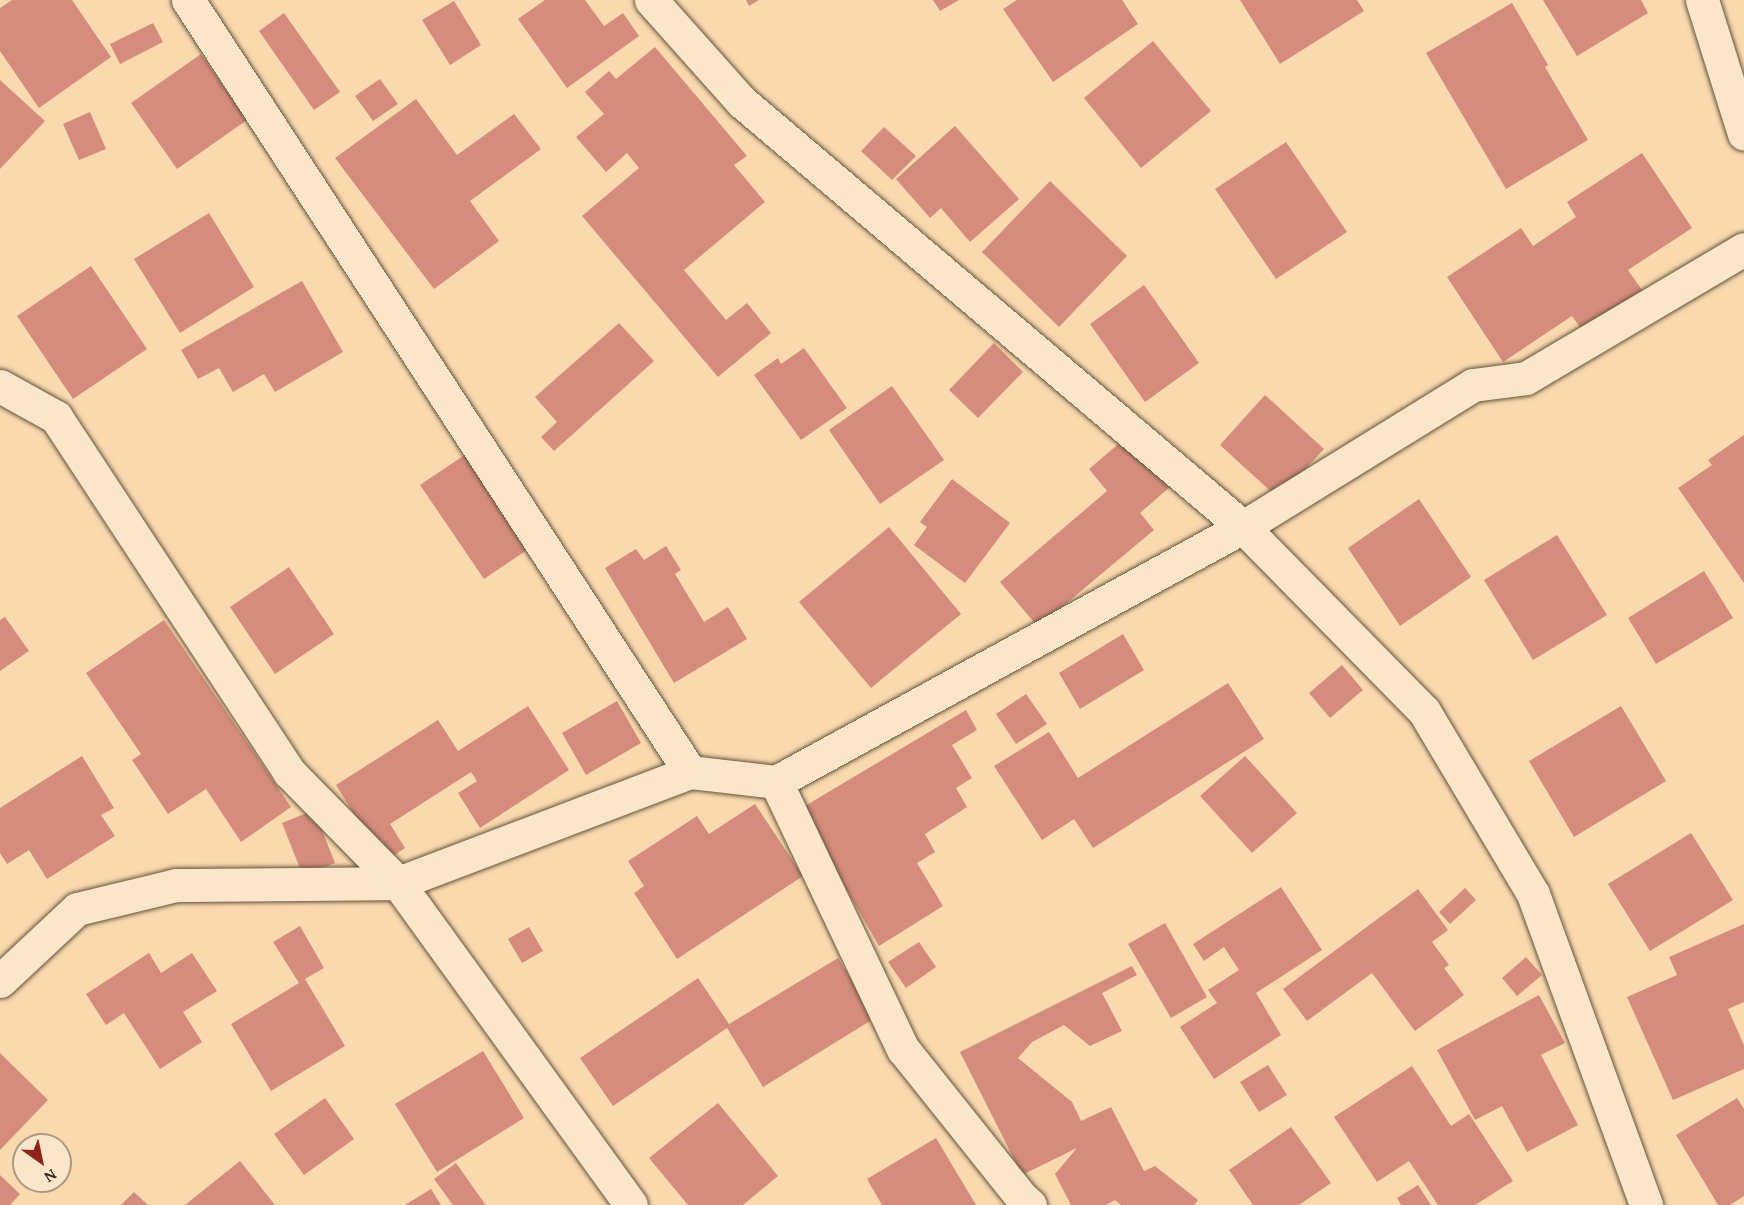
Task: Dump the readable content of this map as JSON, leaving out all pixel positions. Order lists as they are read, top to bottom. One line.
{"north":"bottom right"}
